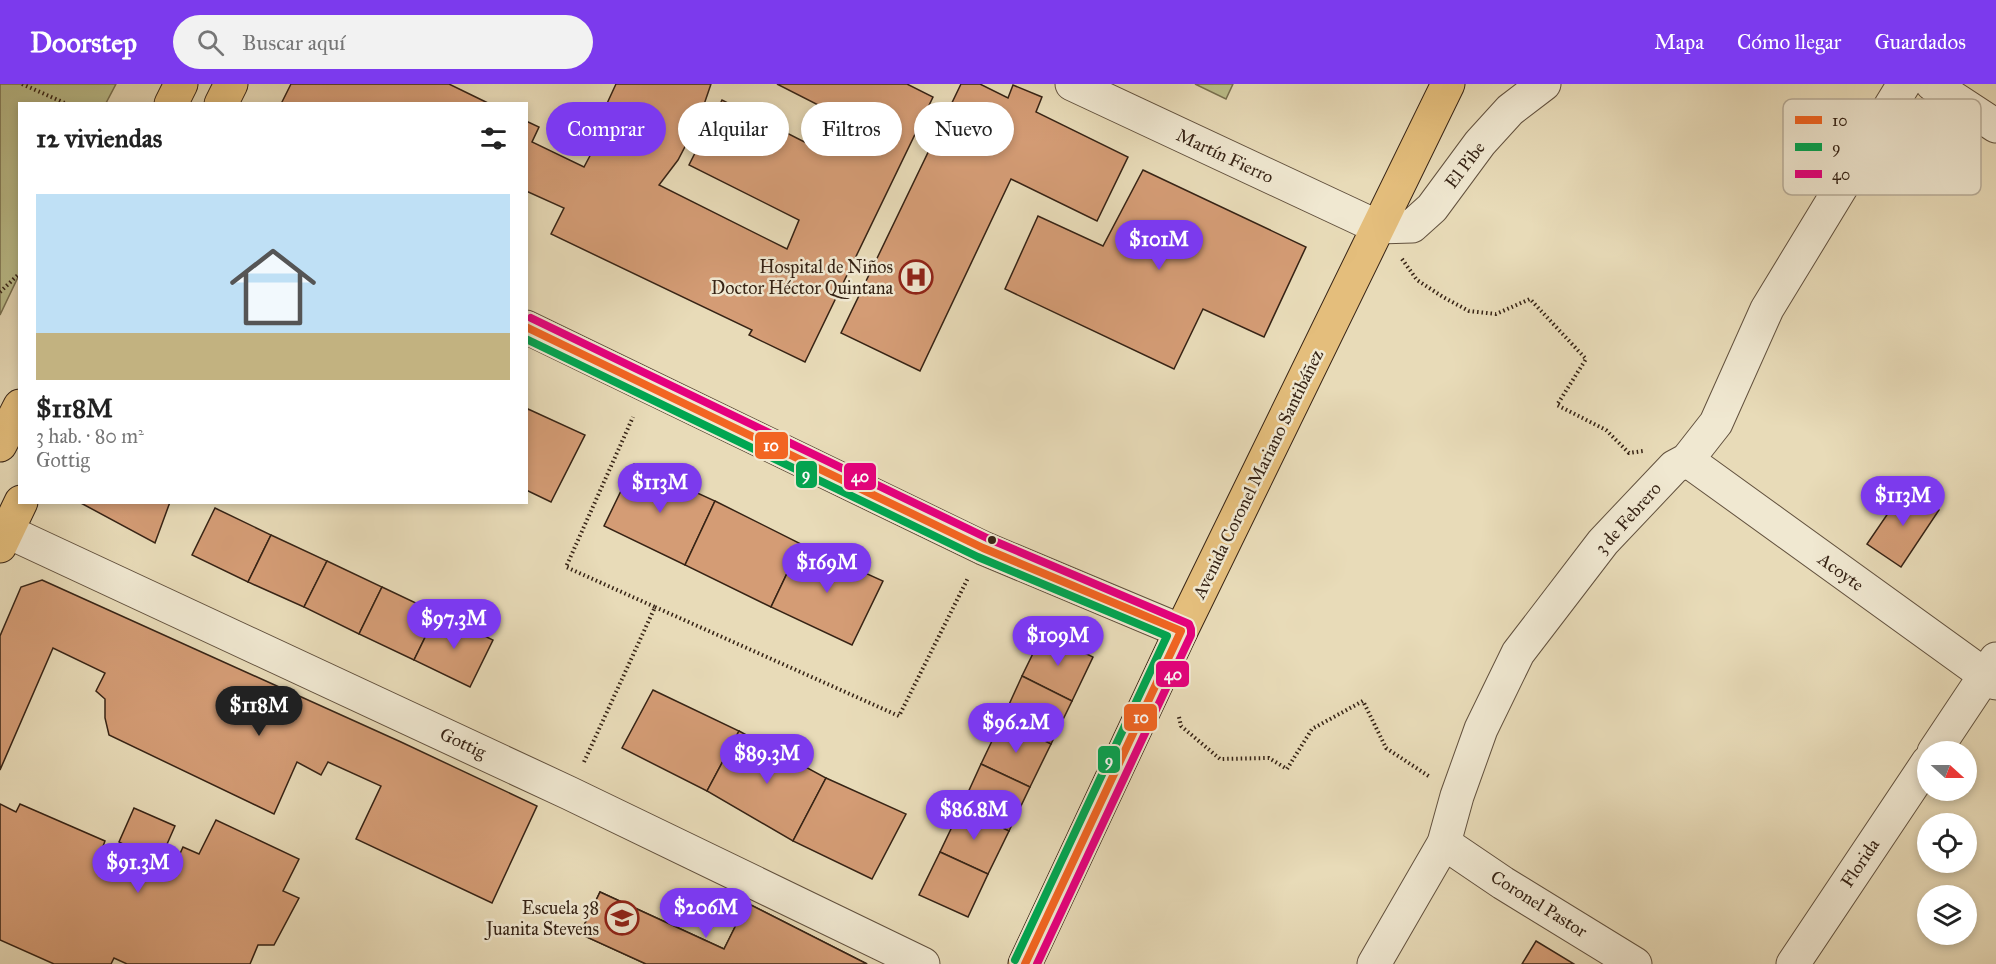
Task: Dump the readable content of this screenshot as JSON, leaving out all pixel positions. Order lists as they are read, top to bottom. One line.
{"streets":{"main road":["Avenida Coronel Mariano Santibáñez"],"street":["Martín Fierro","El Pibe","3 de Febrero","Acoyte","Gottig","Florida","Coronel Pastor"]},"crossings":[["Martín Fierro","El Pibe"],["Martín Fierro","Avenida Coronel Mariano Santibáñez"],["El Pibe","Avenida Coronel Mariano Santibáñez"],["3 de Febrero","Acoyte"],["3 de Febrero","Coronel Pastor"]],"places":{"hospital":["Hospital de Niños Doctor Héctor Quintana"],"school or university":["Escuela 38 Juanita Stevens"]},"lines":["transit line 40","transit line 10","transit line 9"],"legend":["10","9","40"],"north":"right","page":{"header":"Doorstep","search":"Buscar aquí","nav":["Mapa","Cómo llegar","Guardados"],"chip":["Comprar","Alquilar","Filtros","Nuevo"],"heading":"12 viviendas","list":[{"name":"$118M","note":"3 hab. · 80 m² · Gottig"}],"price":["$101M","$113M","$113M","$169M","$97.3M","$109M","$118M","$96.2M","$89.3M","$86.8M","$91.3M","$206M"]}}
